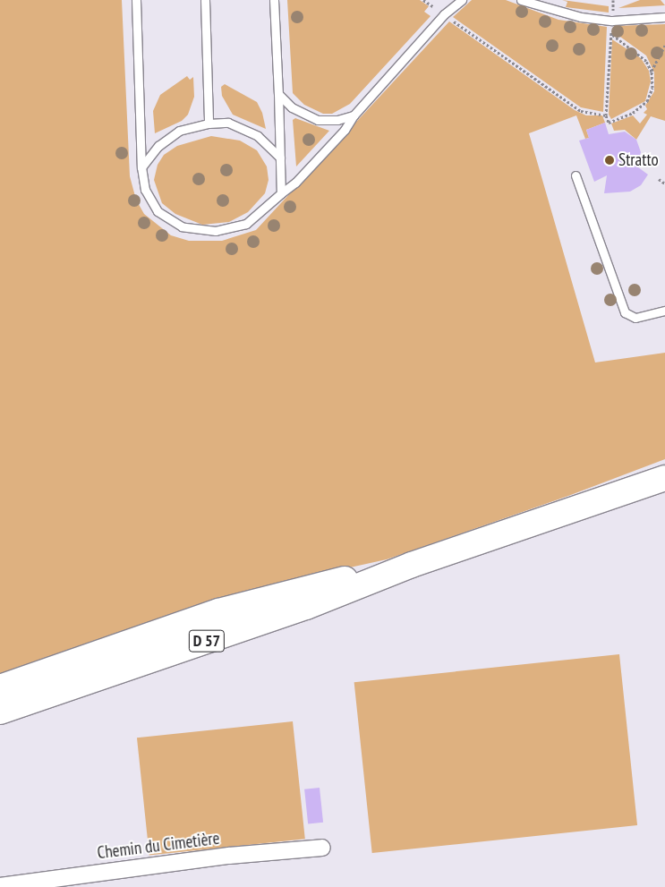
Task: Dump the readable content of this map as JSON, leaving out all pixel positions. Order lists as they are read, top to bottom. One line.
{"streets":{"main road":["D 57"],"street":["Chemin du Cimetière"]},"places":["Stratto"]}
